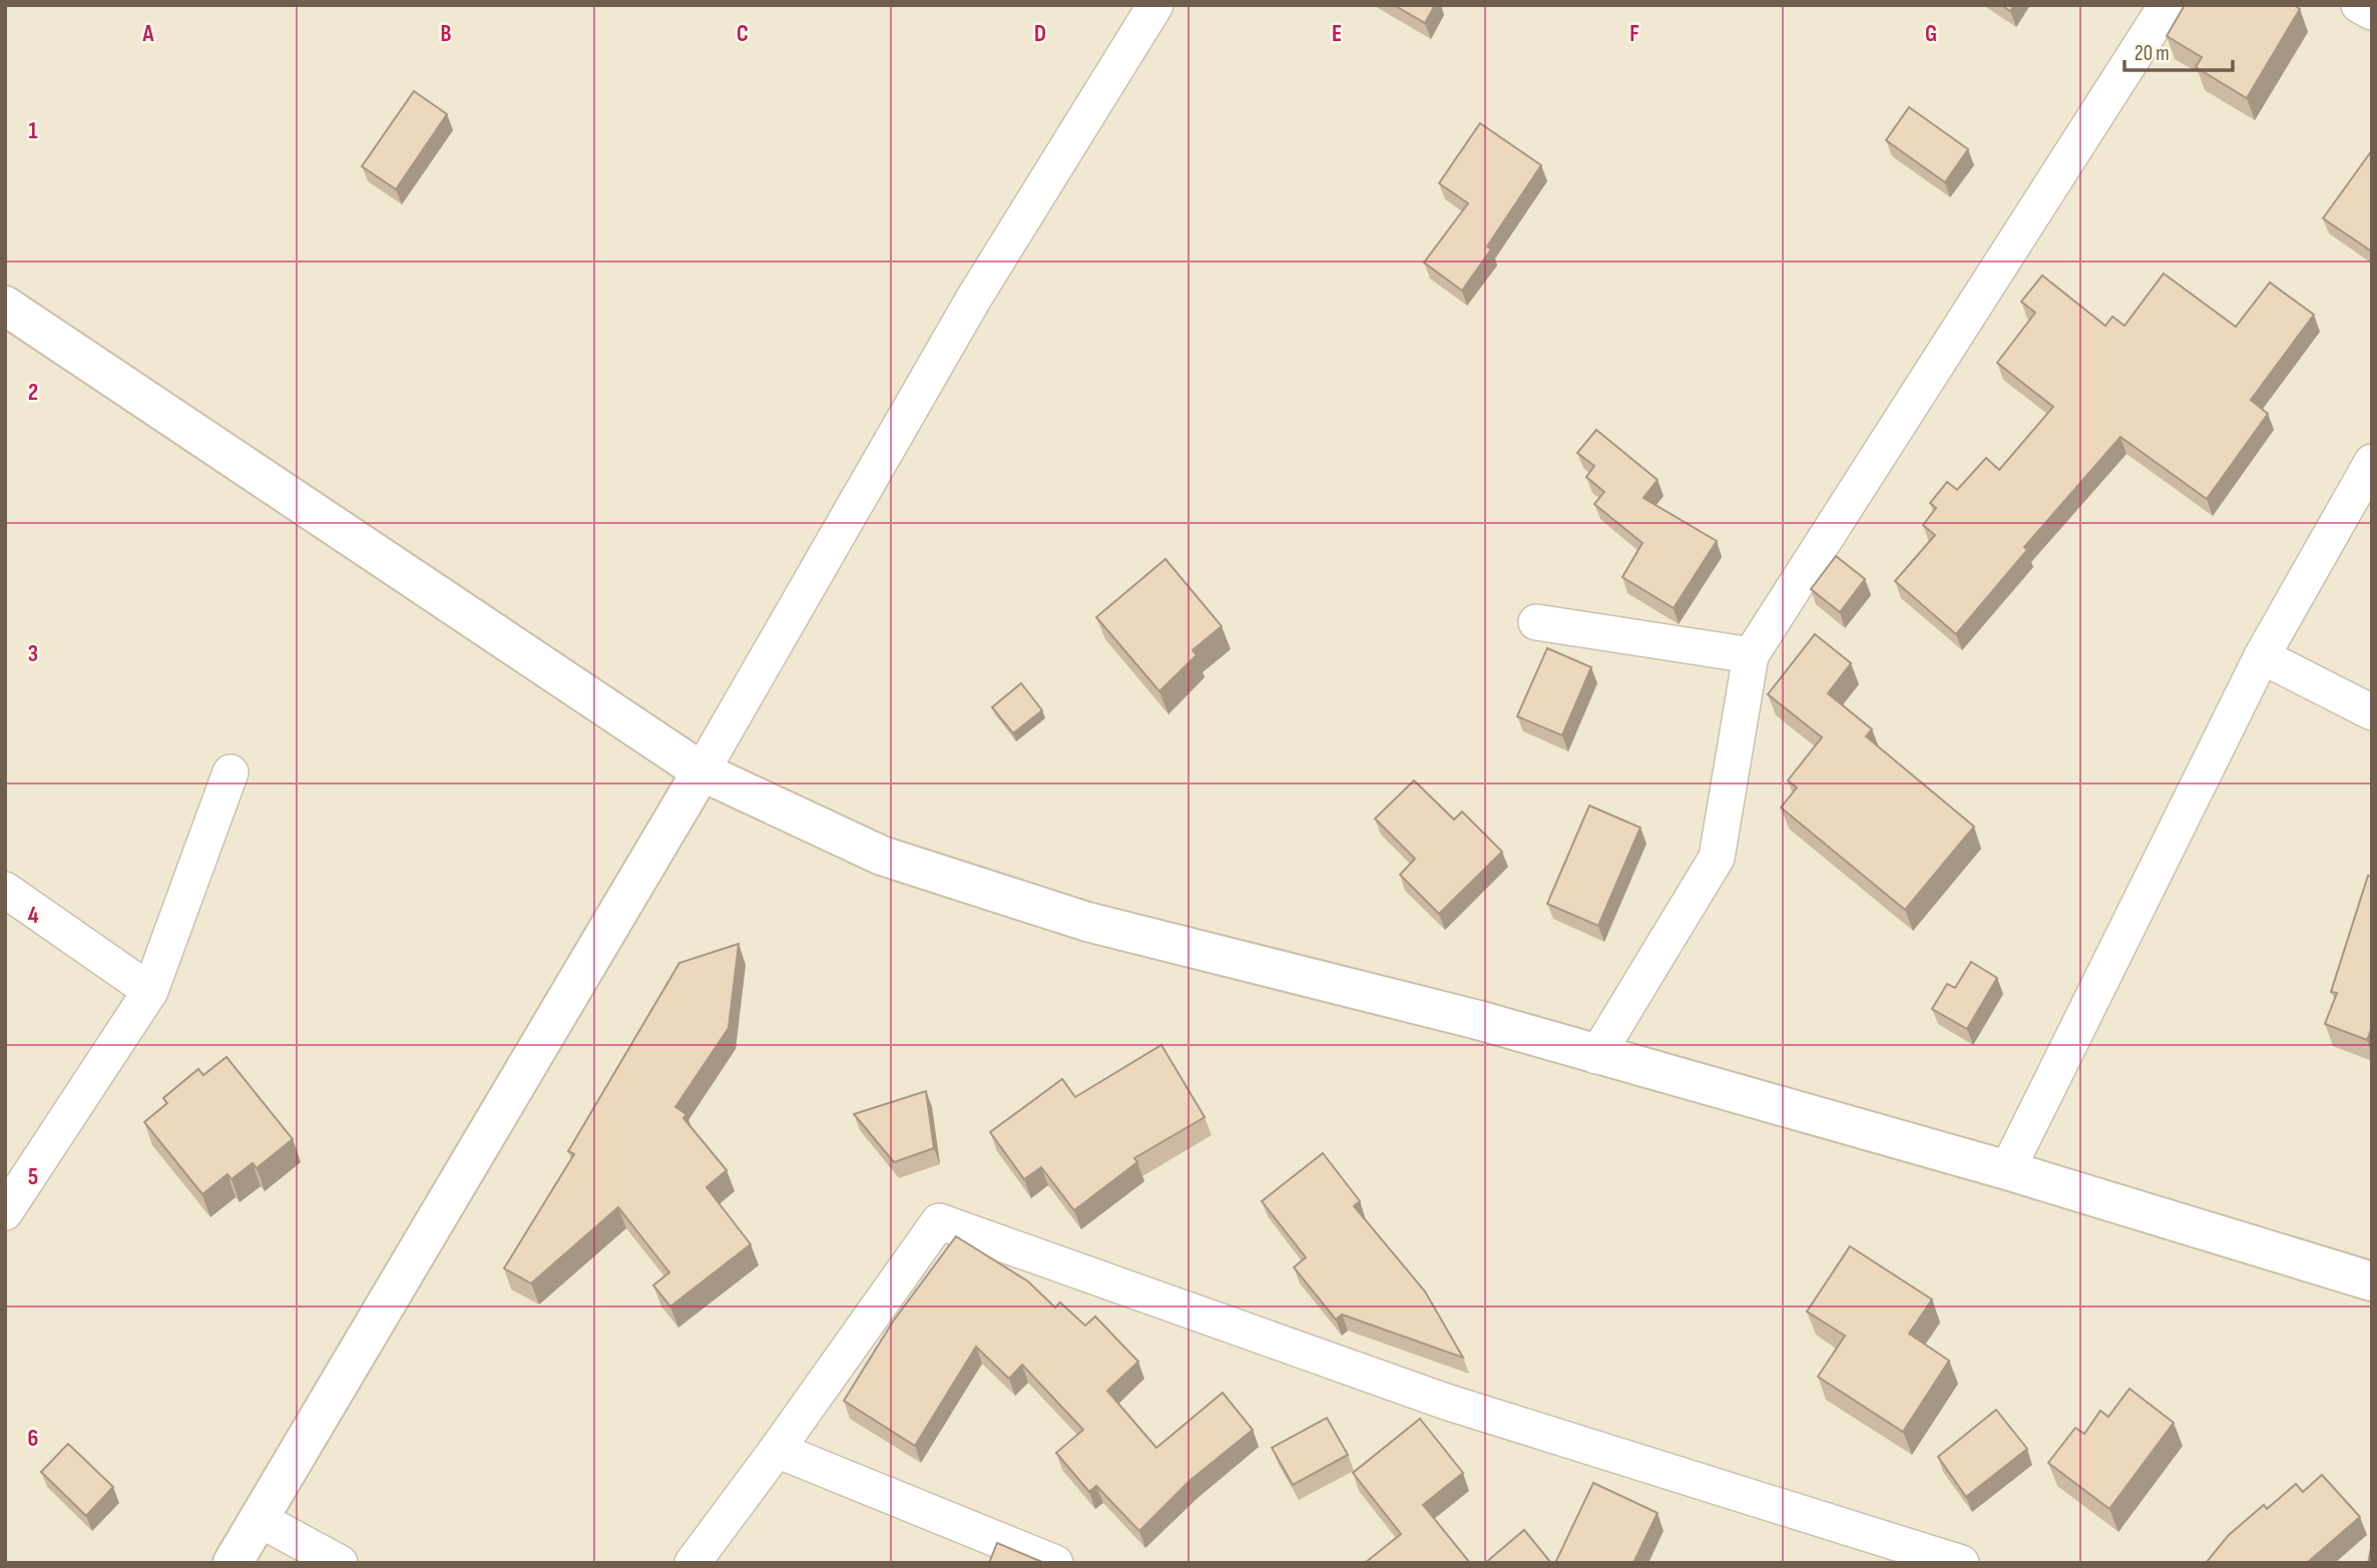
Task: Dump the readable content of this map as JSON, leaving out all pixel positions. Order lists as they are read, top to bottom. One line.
{"scale_bar":"20 m","grid":{"columns":["A","B","C","D","E","F","G"],"rows":["1","2","3","4","5","6"]}}
